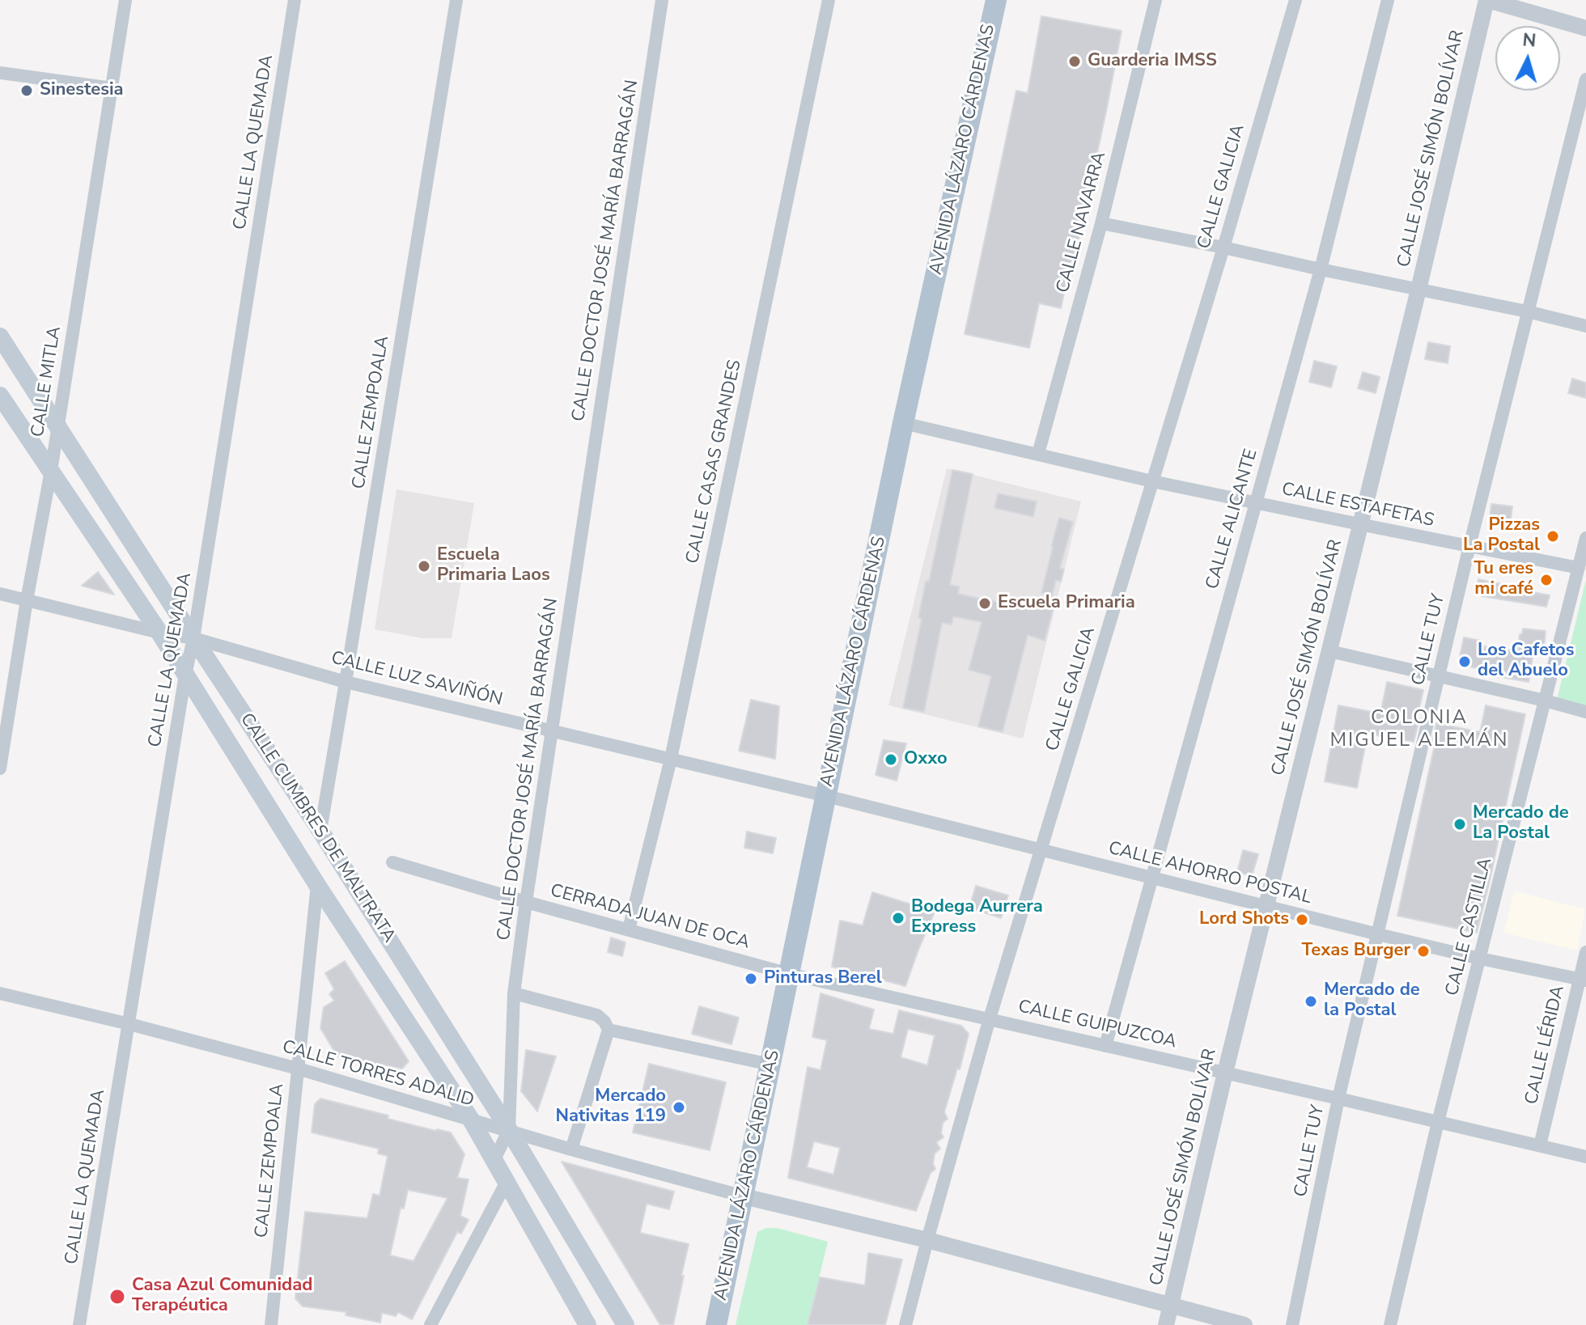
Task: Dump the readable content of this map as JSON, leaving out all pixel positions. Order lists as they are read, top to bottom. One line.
{"streets":{"main road":["AVENIDA LÁZARO CÁRDENAS","CALLE CUMBRES DE MALTRATA"],"street":["CALLE LA QUEMADA","CALLE JOSÉ SIMÓN BOLÍVAR","CALLE GALICIA","CALLE NAVARRA","CALLE DOCTOR JOSÉ MARÍA BARRAGÁN","CALLE MITLA","CALLE ZEMPOALA","CALLE CASAS GRANDES","CALLE ESTAFETAS","CALLE ALICANTE","CALLE TUY","CALLE LUZ SAVIÑÓN","CALLE AHORRO POSTAL","CERRADA JUAN DE OCA","CALLE CASTILLA","CALLE GUIPUZCOA","CALLE LÉRIDA","CALLE TORRES ADALID"]},"crossings":[["CALLE LA QUEMADA","CALLE LUZ SAVIÑÓN"],["CALLE LA QUEMADA","CALLE CUMBRES DE MALTRATA"],["CALLE LA QUEMADA","CALLE TORRES ADALID"],["CALLE JOSÉ SIMÓN BOLÍVAR","CALLE ESTAFETAS"],["CALLE JOSÉ SIMÓN BOLÍVAR","CALLE AHORRO POSTAL"],["CALLE JOSÉ SIMÓN BOLÍVAR","CALLE GUIPUZCOA"],["AVENIDA LÁZARO CÁRDENAS","CALLE ESTAFETAS"],["AVENIDA LÁZARO CÁRDENAS","CALLE LUZ SAVIÑÓN"],["AVENIDA LÁZARO CÁRDENAS","CALLE AHORRO POSTAL"],["AVENIDA LÁZARO CÁRDENAS","CERRADA JUAN DE OCA"],["AVENIDA LÁZARO CÁRDENAS","CALLE GUIPUZCOA"],["AVENIDA LÁZARO CÁRDENAS","CALLE TORRES ADALID"],["CALLE GALICIA","CALLE ESTAFETAS"],["CALLE GALICIA","CALLE AHORRO POSTAL"],["CALLE GALICIA","CALLE GUIPUZCOA"],["CALLE NAVARRA","CALLE ESTAFETAS"],["CALLE DOCTOR JOSÉ MARÍA BARRAGÁN","CALLE LUZ SAVIÑÓN"],["CALLE DOCTOR JOSÉ MARÍA BARRAGÁN","CALLE CUMBRES DE MALTRATA"],["CALLE DOCTOR JOSÉ MARÍA BARRAGÁN","CERRADA JUAN DE OCA"],["CALLE DOCTOR JOSÉ MARÍA BARRAGÁN","CALLE TORRES ADALID"],["CALLE MITLA","CALLE LUZ SAVIÑÓN"],["CALLE MITLA","CALLE CUMBRES DE MALTRATA"],["CALLE ZEMPOALA","CALLE LUZ SAVIÑÓN"],["CALLE ZEMPOALA","CALLE CUMBRES DE MALTRATA"],["CALLE ZEMPOALA","CALLE TORRES ADALID"],["CALLE CASAS GRANDES","CALLE LUZ SAVIÑÓN"],["CALLE CASAS GRANDES","CERRADA JUAN DE OCA"],["CALLE ESTAFETAS","CALLE ALICANTE"],["CALLE ESTAFETAS","CALLE TUY"],["CALLE ESTAFETAS","CALLE CASTILLA"],["CALLE ALICANTE","CALLE AHORRO POSTAL"],["CALLE ALICANTE","CALLE GUIPUZCOA"],["CALLE TUY","CALLE AHORRO POSTAL"],["CALLE TUY","CALLE GUIPUZCOA"],["CALLE LUZ SAVIÑÓN","CALLE CUMBRES DE MALTRATA"],["CALLE LUZ SAVIÑÓN","CALLE AHORRO POSTAL"],["CALLE CUMBRES DE MALTRATA","CALLE TORRES ADALID"],["CALLE AHORRO POSTAL","CALLE CASTILLA"],["CALLE AHORRO POSTAL","CALLE LÉRIDA"],["CERRADA JUAN DE OCA","CALLE GUIPUZCOA"],["CALLE CASTILLA","CALLE GUIPUZCOA"],["CALLE GUIPUZCOA","CALLE LÉRIDA"]],"districts":["COLONIA MIGUEL ALEMÁN"],"places":["Guarderia IMSS","Sinestesia","Pizzas La Postal","Escuela Primaria Laos","Tu eres mi café","Escuela Primaria","Los Cafetos del Abuelo","Oxxo","Mercado de La Postal","Bodega Aurrera Express","Lord Shots","Texas Burger","Pinturas Berel","Mercado de la Postal","Mercado Nativitas 119","Casa Azul Comunidad Terapéutica"],"north":"top"}
